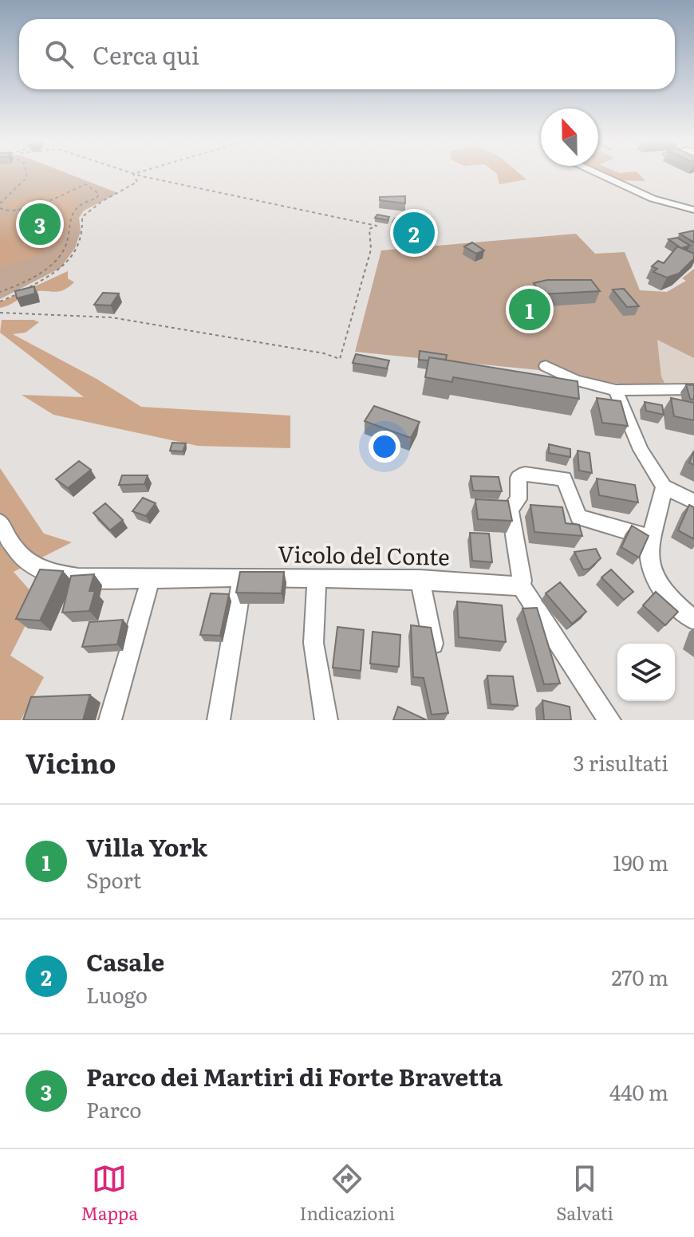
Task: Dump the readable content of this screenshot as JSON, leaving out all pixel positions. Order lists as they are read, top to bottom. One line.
{"streets":{"street":["Vicolo del Conte"]},"north":"top","page":{"search":"Cerca qui","pins":["3","2","1"],"heading":["Vicino","3 risultati"],"list":[{"mark":"1","name":"Villa York","note":"Sport","value":"190 m"},{"mark":"2","name":"Casale","note":"Luogo","value":"270 m"},{"mark":"3","name":"Parco dei Martiri di Forte Bravetta","note":"Parco","value":"440 m"}],"nav":["Mappa","Indicazioni","Salvati"]}}
